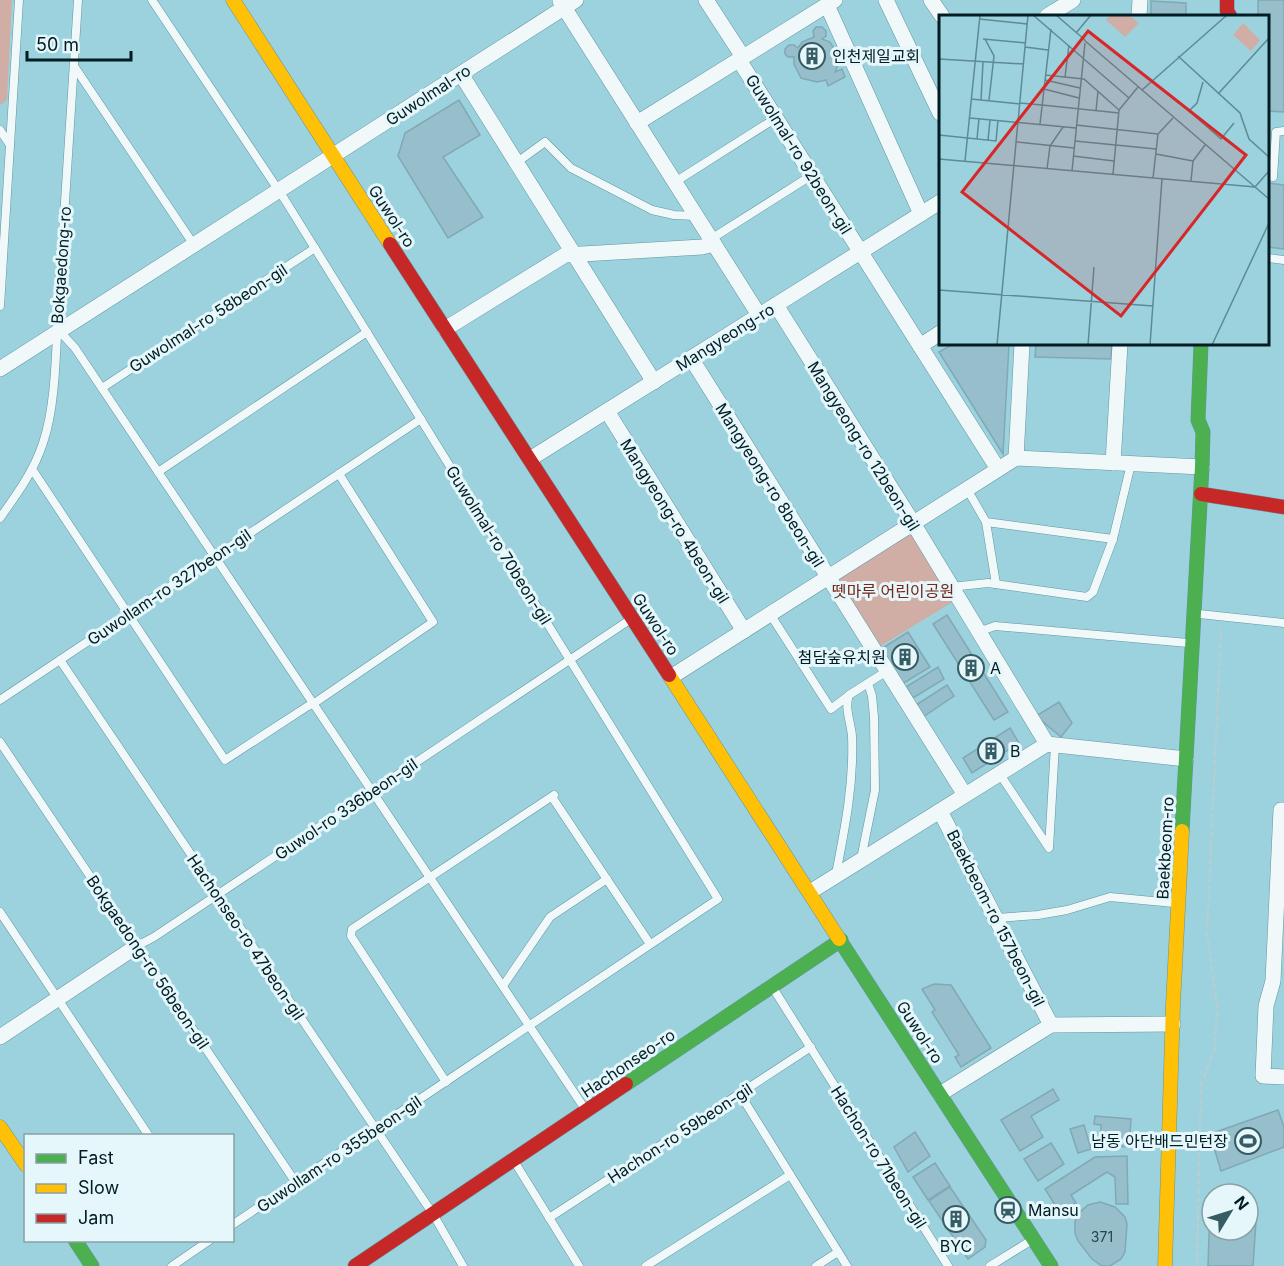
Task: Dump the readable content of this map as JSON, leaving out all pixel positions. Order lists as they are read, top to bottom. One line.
{"streets":{"main road":["Guwol-ro","Baekbeom-ro","Hachonseo-ro"],"street":["Guwolmal-ro","Guwolmal-ro 92beon-gil","Mangyeong-ro","Mangyeong-ro 12beon-gil","Mangyeong-ro 8beon-gil","Mangyeong-ro 4beon-gil","Guwol-ro 336beon-gil","Baekbeom-ro 157beon-gil"],"lane":["Bokgaedong-ro","Guwolmal-ro 58beon-gil","Guwolmal-ro 70beon-gil","Guwollam-ro 327beon-gil","Hachonseo-ro 47beon-gil","Bokgaedong-ro 56beon-gil","Hachon-ro 59beon-gil","Guwollam-ro 355beon-gil","Hachon-ro 71beon-gil"]},"crossings":[["Guwolmal-ro","Guwol-ro"],["Guwolmal-ro","Bokgaedong-ro"],["Guwolmal-ro","Guwolmal-ro 70beon-gil"],["Guwolmal-ro 92beon-gil","Mangyeong-ro"],["Guwol-ro","Mangyeong-ro"],["Guwol-ro","Guwol-ro 336beon-gil"],["Guwol-ro","Baekbeom-ro 157beon-gil"],["Guwol-ro","Hachonseo-ro"],["Guwolmal-ro 58beon-gil","Guwolmal-ro 70beon-gil"],["Mangyeong-ro","Mangyeong-ro 12beon-gil"],["Mangyeong-ro","Mangyeong-ro 8beon-gil"],["Mangyeong-ro","Mangyeong-ro 4beon-gil"],["Mangyeong-ro 12beon-gil","Baekbeom-ro 157beon-gil"],["Mangyeong-ro 8beon-gil","Baekbeom-ro 157beon-gil"],["Guwolmal-ro 70beon-gil","Guwollam-ro 327beon-gil"],["Guwolmal-ro 70beon-gil","Guwol-ro 336beon-gil"],["Guwolmal-ro 70beon-gil","Guwollam-ro 355beon-gil"],["Guwollam-ro 327beon-gil","Hachonseo-ro 47beon-gil"],["Guwol-ro 336beon-gil","Hachonseo-ro 47beon-gil"],["Guwol-ro 336beon-gil","Bokgaedong-ro 56beon-gil"],["Hachonseo-ro 47beon-gil","Hachonseo-ro"],["Hachonseo-ro 47beon-gil","Guwollam-ro 355beon-gil"],["Bokgaedong-ro 56beon-gil","Guwollam-ro 355beon-gil"],["Hachonseo-ro","Hachon-ro 71beon-gil"],["Hachon-ro 59beon-gil","Hachon-ro 71beon-gil"]],"parks":["뗏마루 어린이공원"],"places":{"building":["인천제일교회","첨담숲유치원","A","B","BYC"],"sports":["남동 아단배드민턴장"],"station":["Mansu"]},"house_numbers":["371"],"legend":["Fast","Slow","Jam"],"scale_bar":"50 m","north":"top right"}
